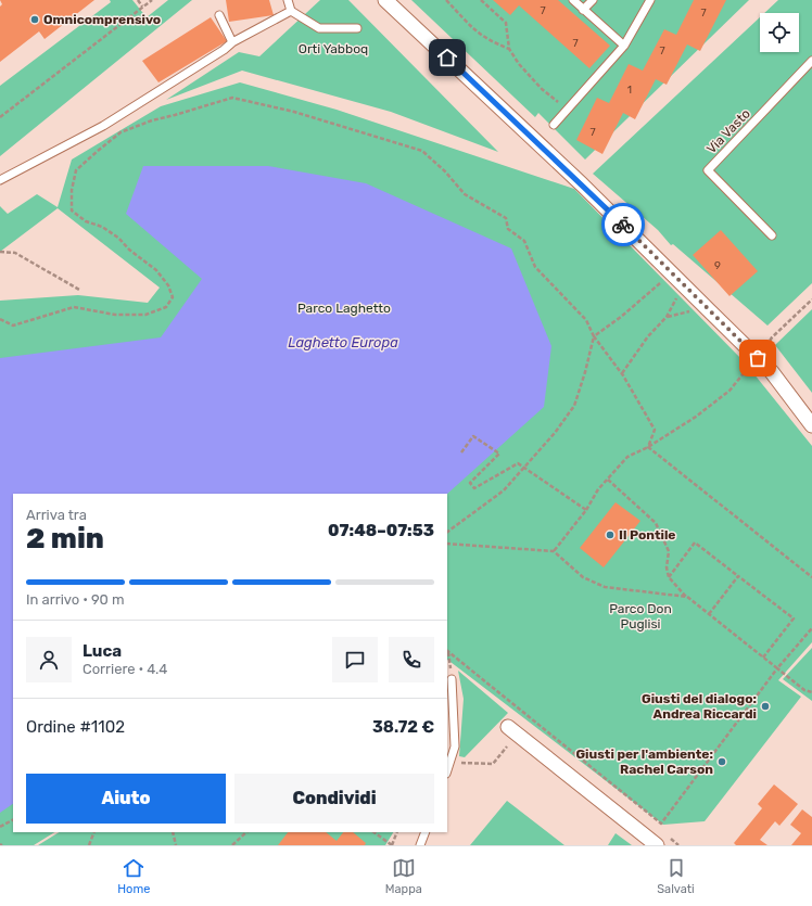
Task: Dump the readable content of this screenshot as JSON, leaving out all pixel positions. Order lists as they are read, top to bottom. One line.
{"streets":{"lane":["Via Vasto"]},"water":["Laghetto Europa"],"parks":["Orti Yabboq","Parco Laghetto","Parco Don Puglisi"],"places":["Omnicomprensivo","Il Pontile","Giusti del dialogo: Andrea Riccardi","Giusti per l'ambiente: Rachel Carson"],"house_numbers":["7","7","7","7","1","7","9"],"page":{"heading":["2 min","Arriva tra","07:48–07:53"],"panel":["Luca","Corriere · 4.4","Ordine #1102","38.72 €"],"bar":"In arrivo · 90 m","buttons":["Aiuto","Condividi"],"tabs":["Home","Mappa","Salvati"]}}
